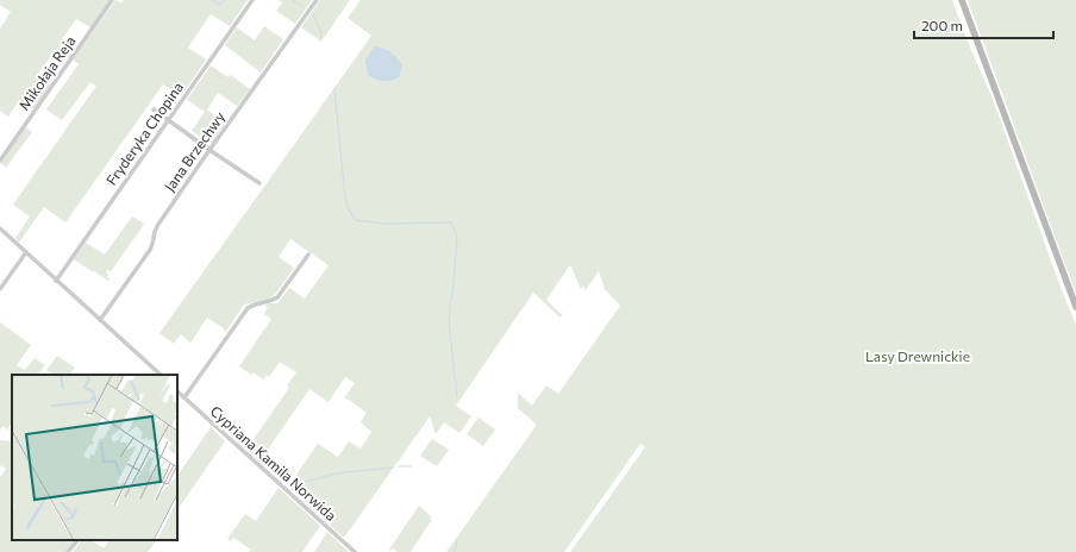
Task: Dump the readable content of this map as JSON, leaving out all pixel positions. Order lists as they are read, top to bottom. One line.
{"streets":{"street":["Mikołaja Reja","Fryderyka Chopina","Jana Brzechwy","Cypriana Kamila Norwida"]},"parks":["Lasy Drewnickie"],"scale_bar":"200 m"}
